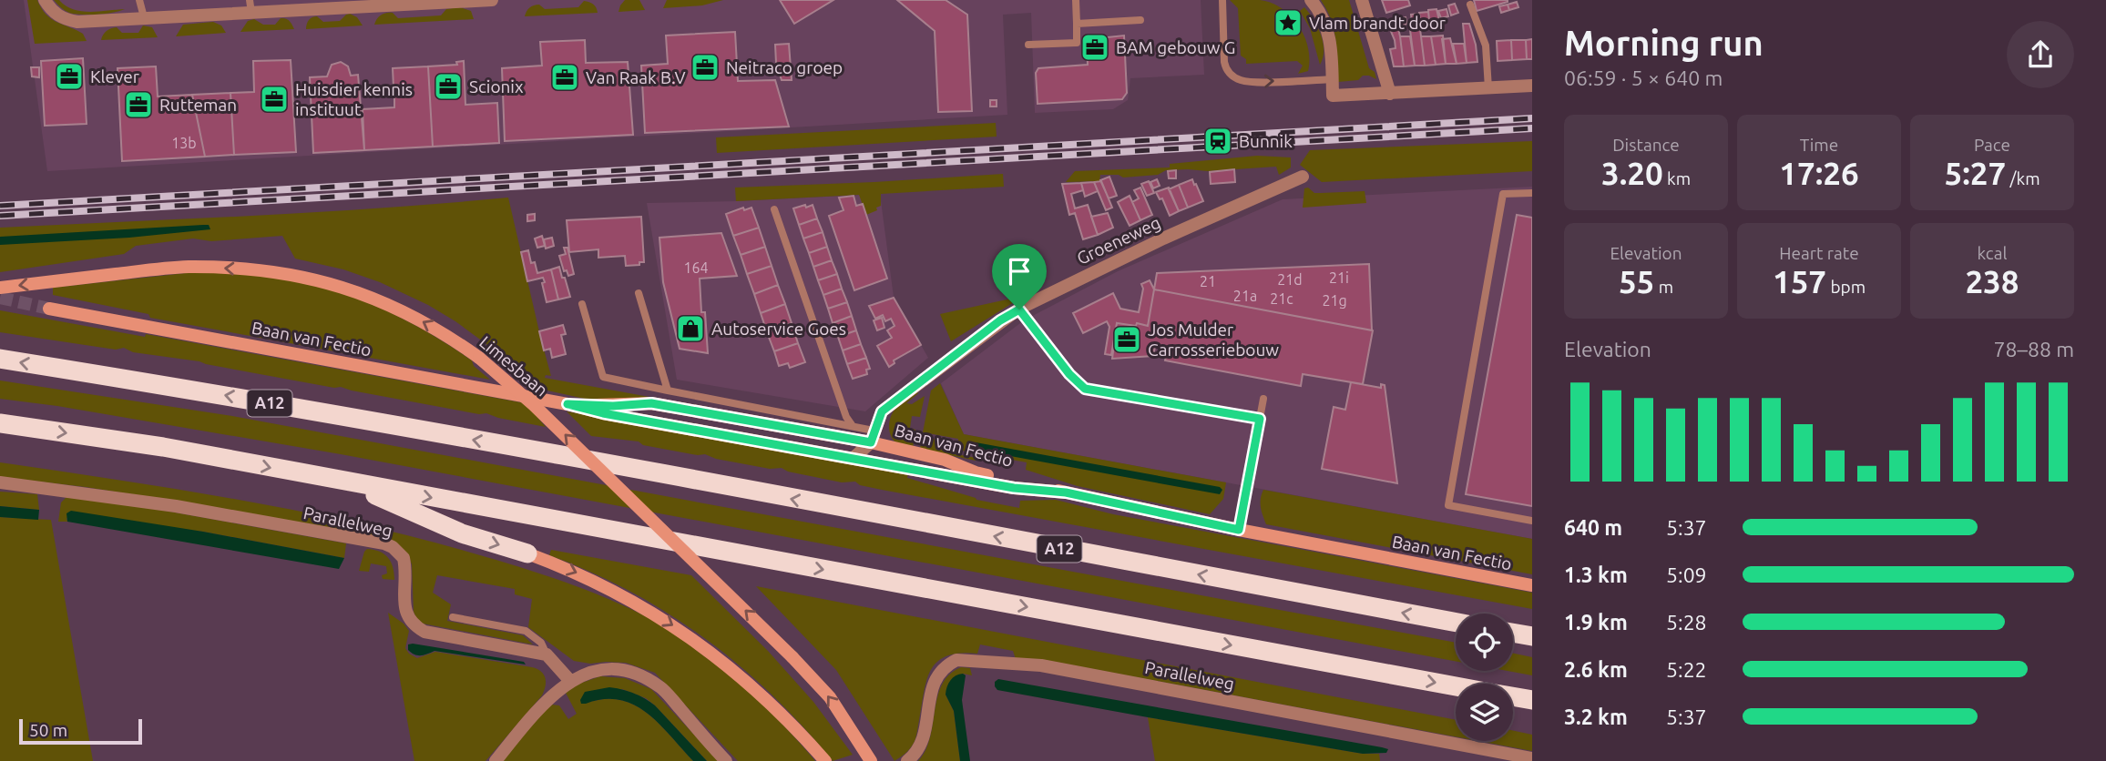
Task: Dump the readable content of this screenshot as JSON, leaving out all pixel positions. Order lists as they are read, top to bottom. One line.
{"streets":{"highway":["A12"],"main road":["Baan van Fectio","Limesbaan"],"street":["Groeneweg","Parallelweg"]},"crossings":[["Groeneweg","Baan van Fectio"]],"places":{"place":["Vlam brandt door"],"office":["BAM gebouw G","Neitraco groep","Klever","Van Raak B.V","Scionix","Huisdier kennis instituut","Rutteman","Jos Mulder Carrosseriebouw"],"station":["Bunnik"],"shop":["Autoservice Goes"]},"house_numbers":["13b","164","21i","21d","21","21a","21c","21g"],"scale_bar":"50 m","page":{"heading":["Morning run","06:59 · 5 × 640 m"],"stats":[["Distance","3.20 km"],["Time","17:26"],["Pace","5:27 /km"],["Elevation","55 m"],["Heart rate","157 bpm"],["kcal","238"]],"chart":["Elevation","78–88 m"],"list":[{"name":"640 m","note":"5:37"},{"name":"1.3 km","note":"5:09"},{"name":"1.9 km","note":"5:28"},{"name":"2.6 km","note":"5:22"},{"name":"3.2 km","note":"5:37"}],"scale":"50 m"}}
